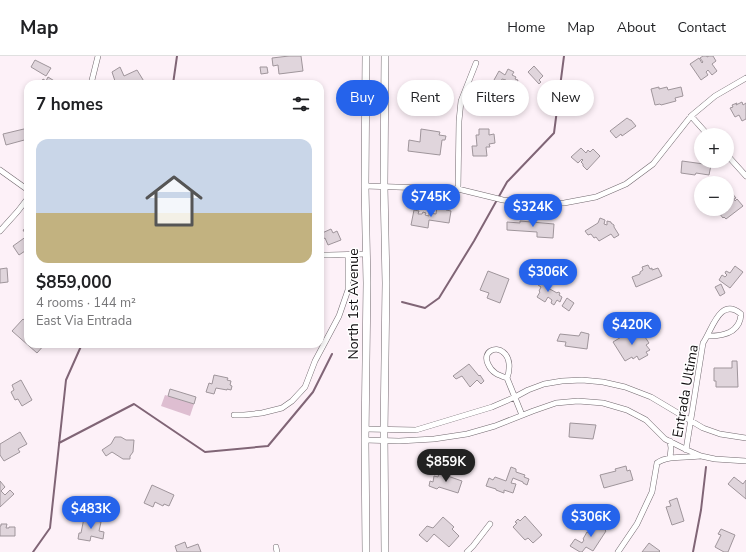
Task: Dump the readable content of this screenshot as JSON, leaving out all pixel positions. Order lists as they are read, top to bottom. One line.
{"streets":{"main road":["North 1st Avenue"],"street":["Entrada Ultima"]},"page":{"header":"Map","nav":["Home","Map","About","Contact"],"chip":["Buy","Rent","Filters","New"],"heading":"7 homes","map_buttons":["+","−"],"list":[{"name":"$859,000","note":"4 rooms · 144 m² · East Via Entrada"}],"price":["$745K","$324K","$306K","$420K","$859K","$483K","$306K"]}}
